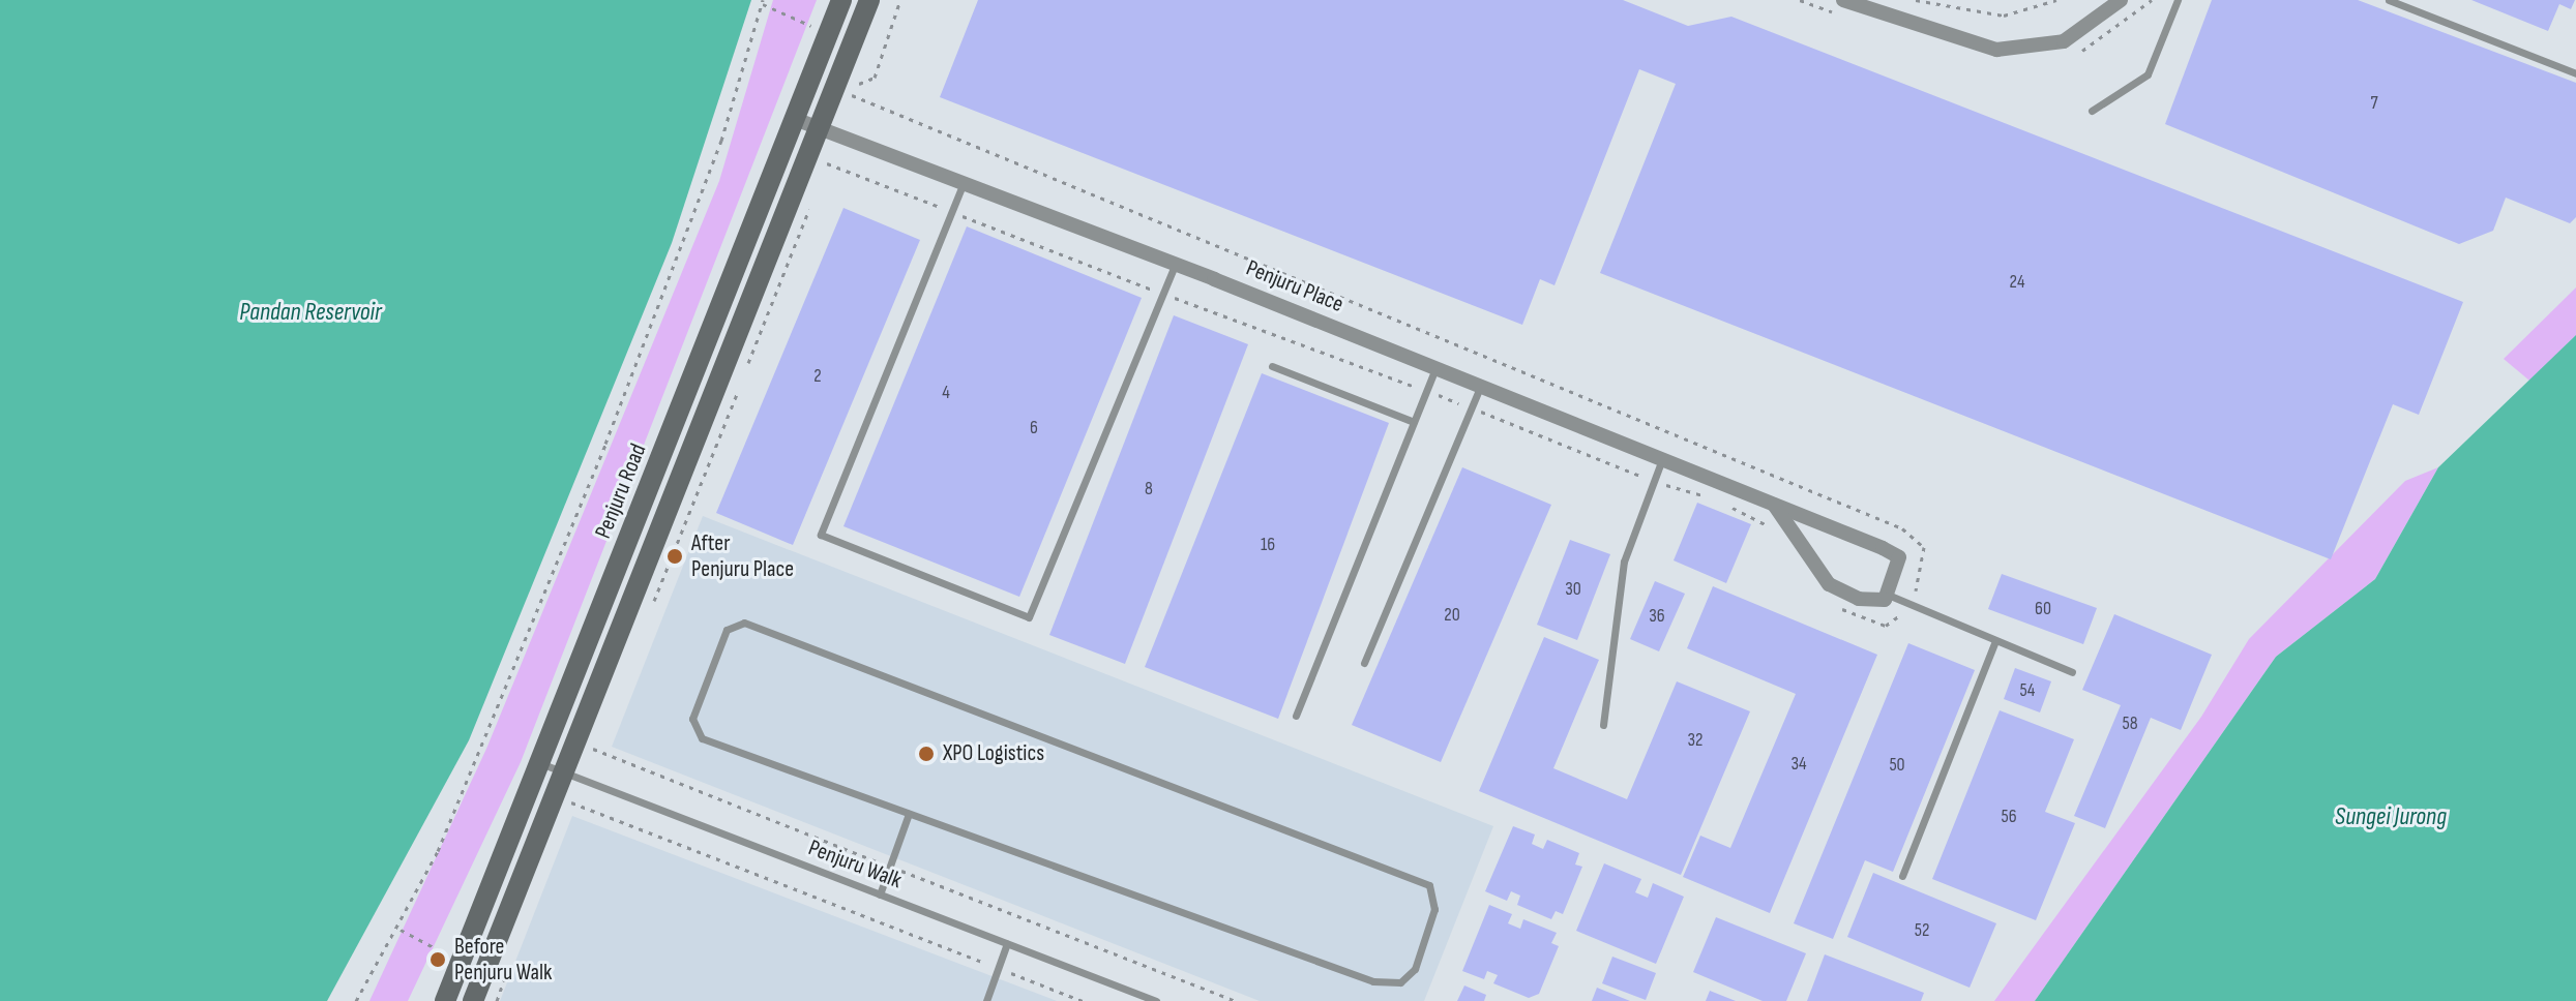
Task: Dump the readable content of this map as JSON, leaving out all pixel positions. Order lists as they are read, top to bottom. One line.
{"streets":{"main road":["Penjuru Road"],"street":["Penjuru Place"],"lane":["Penjuru Walk"]},"crossings":[["Penjuru Place","Penjuru Road"],["Penjuru Road","Penjuru Walk"]],"water":["Pandan Reservoir","Sungei Jurong"],"places":["After Penjuru Place","XPO Logistics","Before Penjuru Walk"],"house_numbers":["7","24","2","4","6","8","16","30","60","20","36","54","58","32","34","50","56","52"]}
